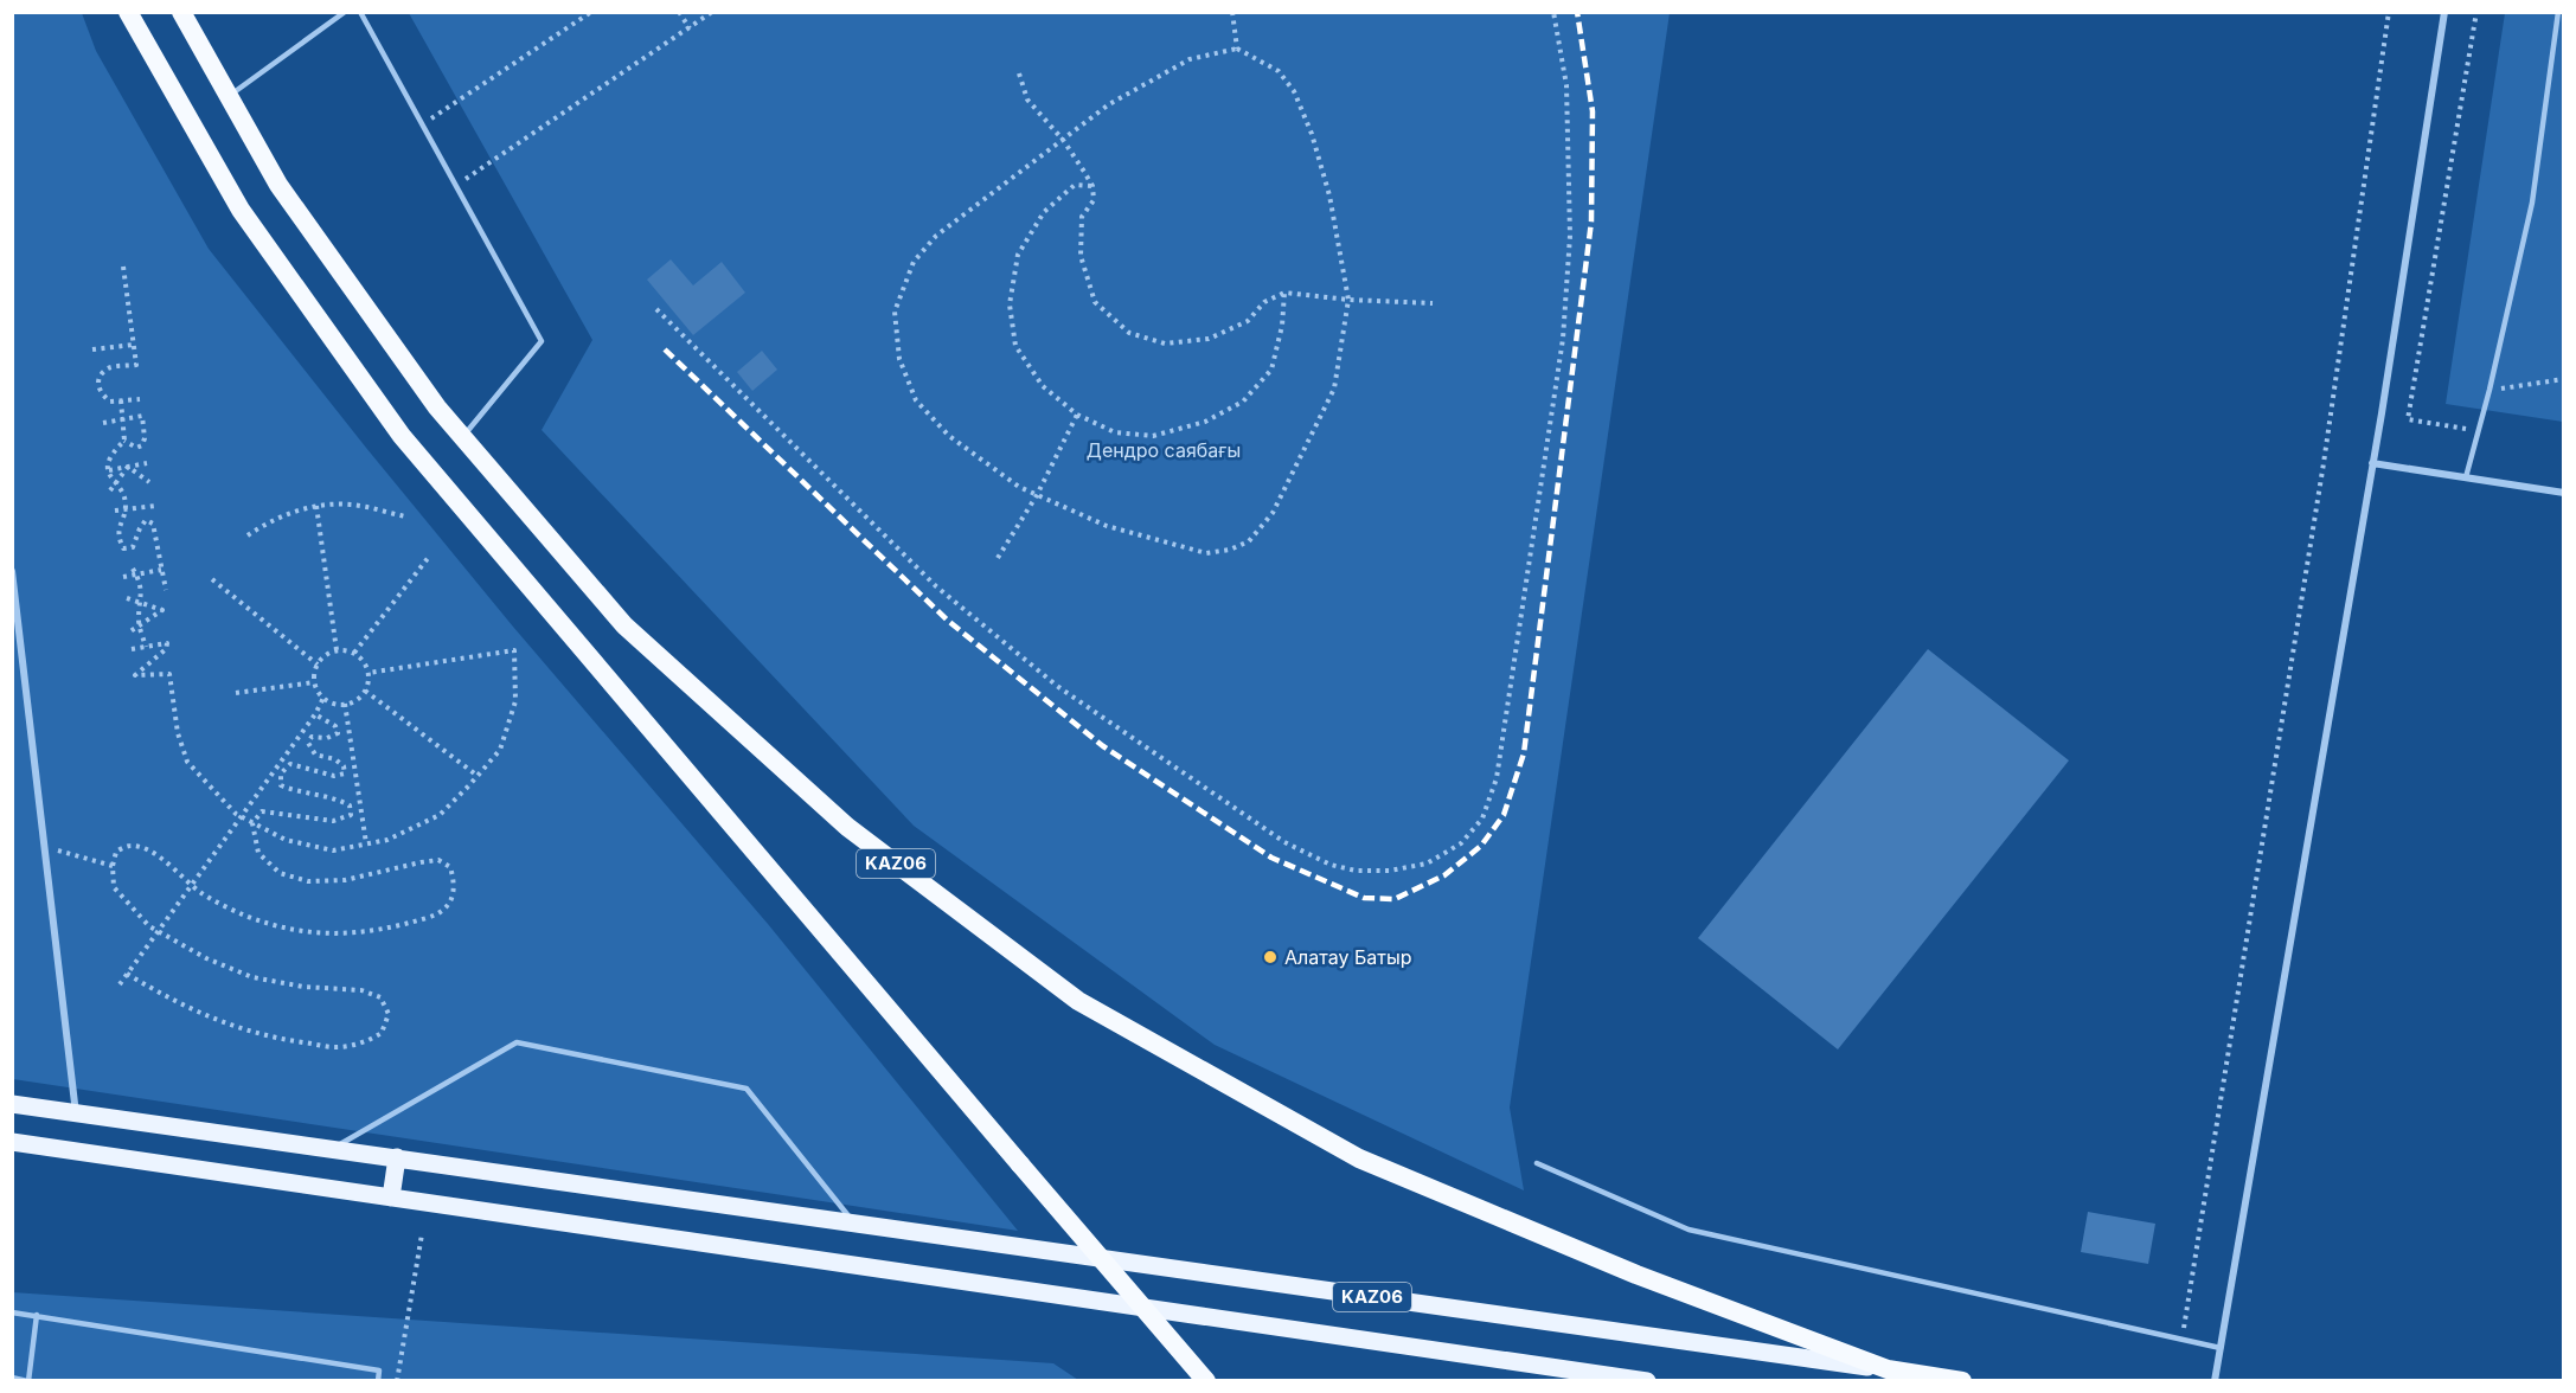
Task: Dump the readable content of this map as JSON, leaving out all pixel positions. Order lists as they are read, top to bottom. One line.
{"streets":{"highway":["KАZ06"]},"parks":["Дендро саябағы"],"places":["Алатау Батыр"]}
